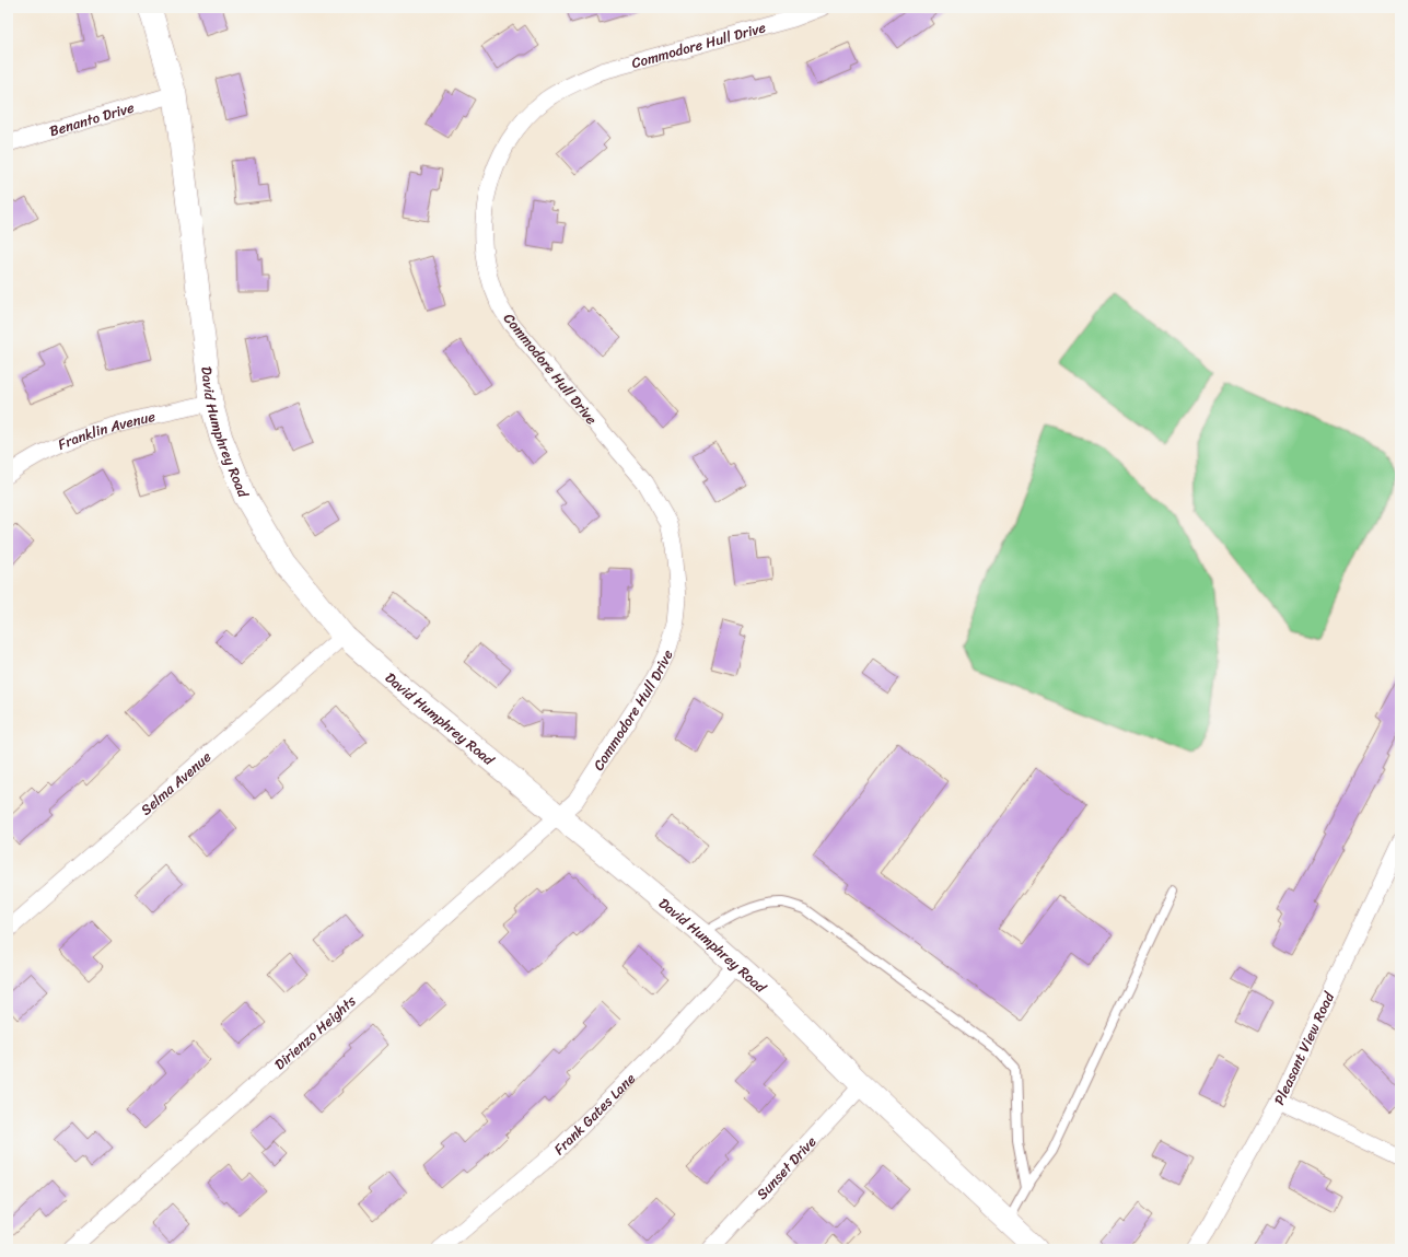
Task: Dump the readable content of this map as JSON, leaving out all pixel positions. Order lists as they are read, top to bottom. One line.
{"streets":{"street":["Commodore Hull Drive","Benanto Drive","David Humphrey Road","Franklin Avenue","Selma Avenue","Dirienzo Heights","Pleasant View Road","Frank Gates Lane","Sunset Drive"]},"crossings":[["Commodore Hull Drive","David Humphrey Road"],["Commodore Hull Drive","Dirienzo Heights"],["Benanto Drive","David Humphrey Road"],["David Humphrey Road","Franklin Avenue"],["David Humphrey Road","Selma Avenue"],["David Humphrey Road","Dirienzo Heights"],["David Humphrey Road","Frank Gates Lane"],["David Humphrey Road","Sunset Drive"]]}
